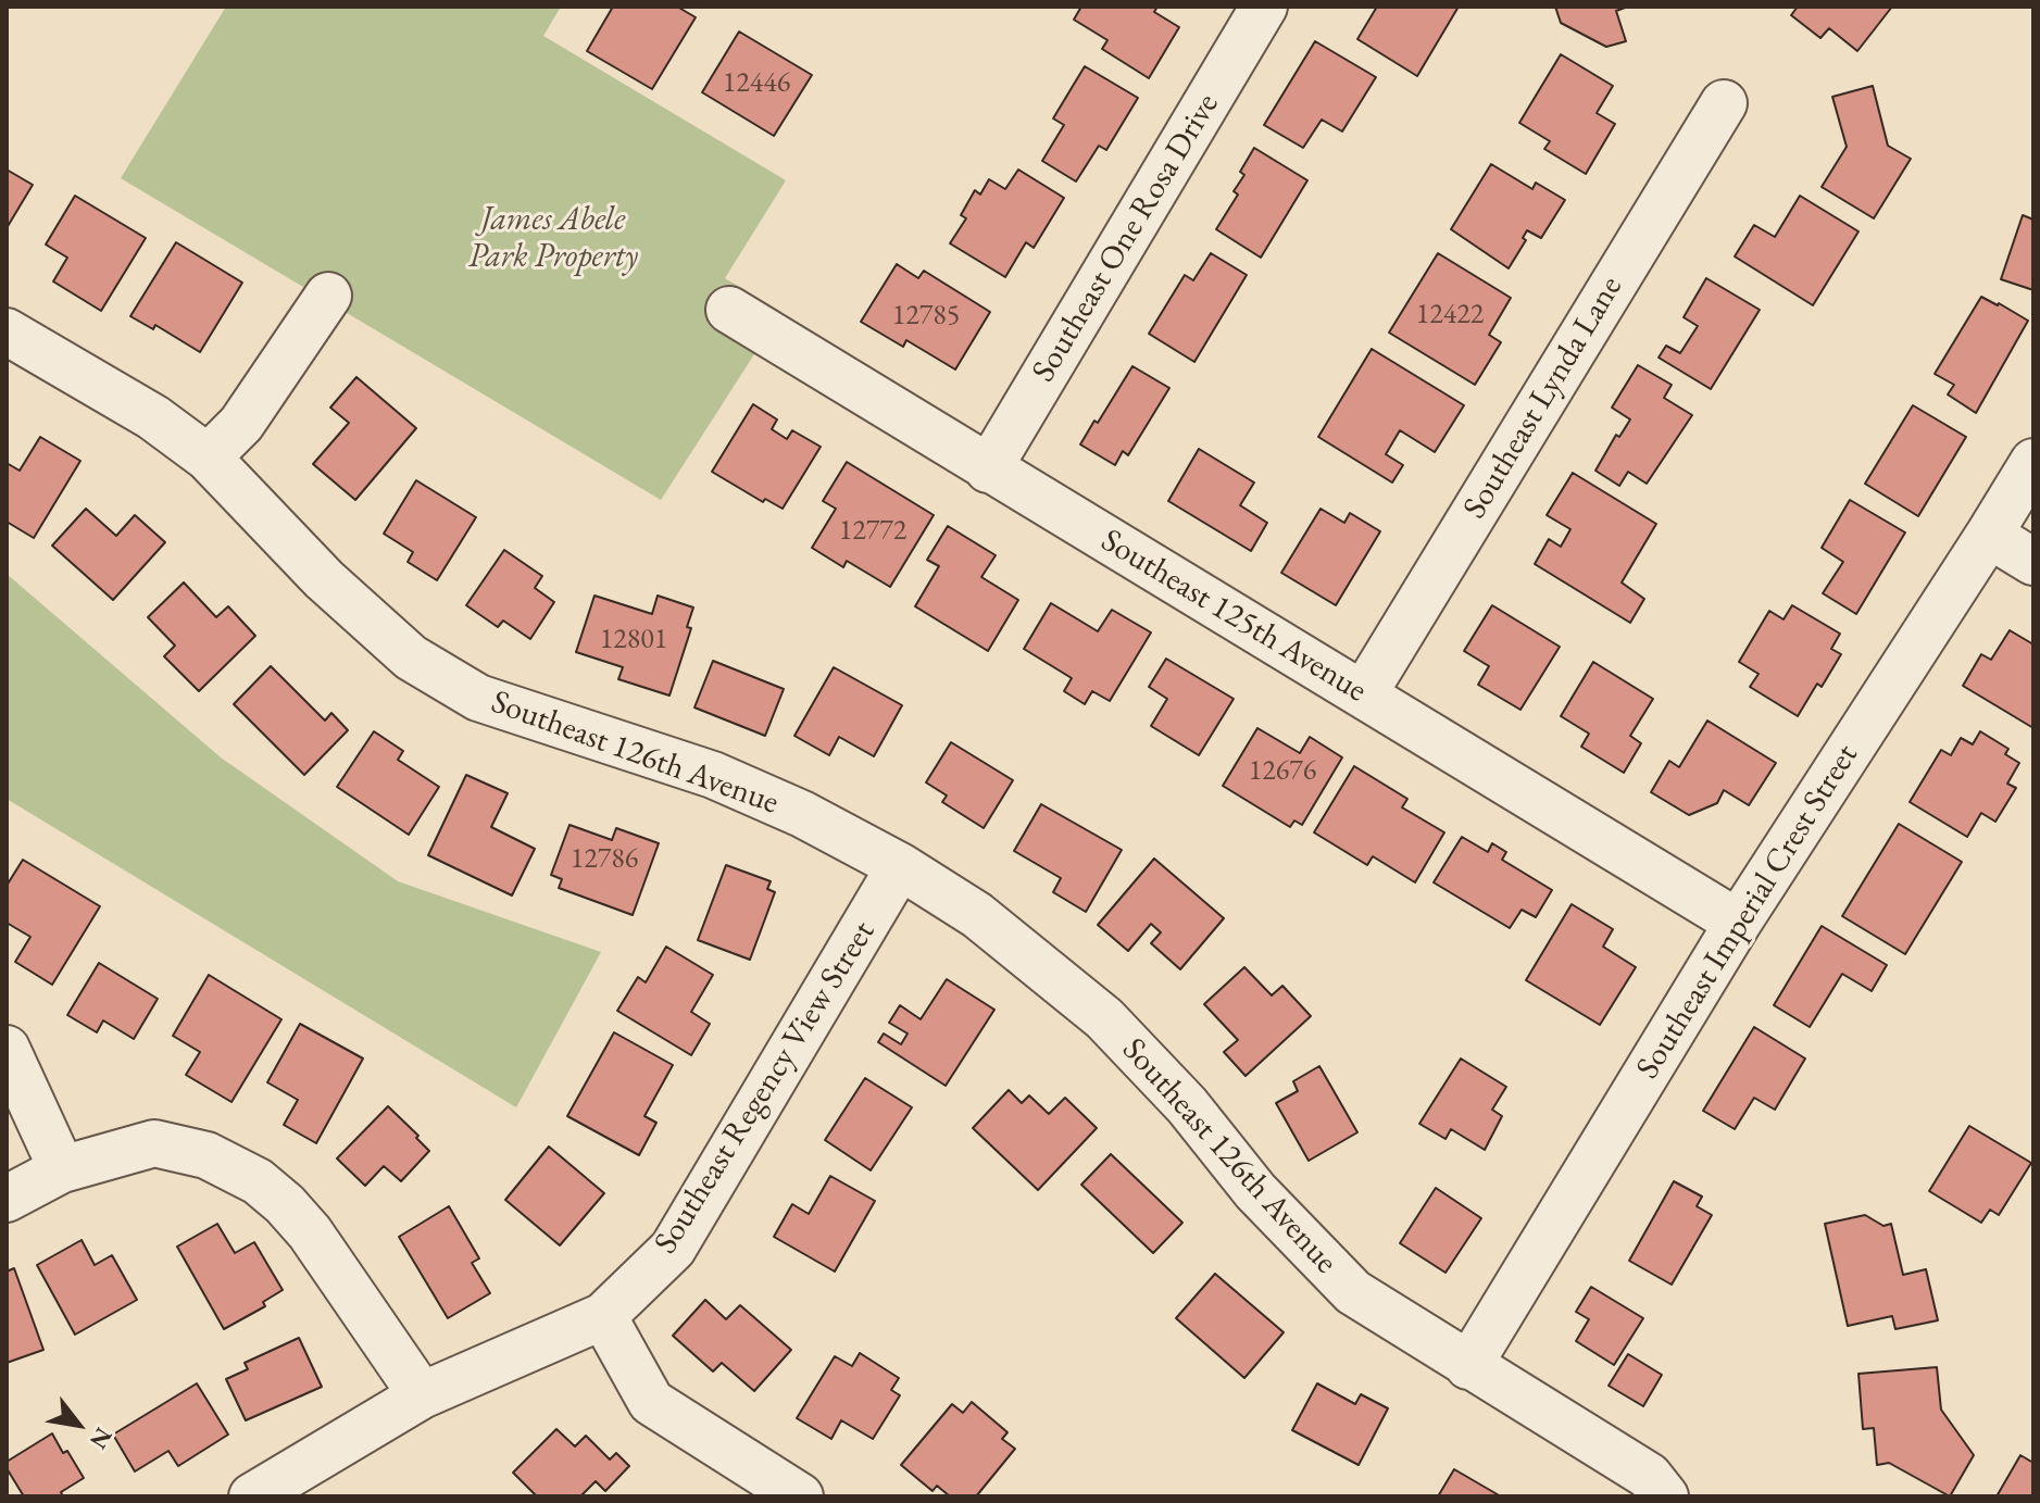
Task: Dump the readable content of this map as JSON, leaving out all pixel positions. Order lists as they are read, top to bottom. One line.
{"streets":{"street":["Southeast One Rosa Drive","Southeast Lynda Lane","Southeast 125th Avenue","Southeast 126th Avenue","Southeast Imperial Crest Street","Southeast Regency View Street"]},"crossings":[["Southeast One Rosa Drive","Southeast 125th Avenue"],["Southeast Lynda Lane","Southeast 125th Avenue"],["Southeast 125th Avenue","Southeast Imperial Crest Street"],["Southeast 126th Avenue","Southeast Imperial Crest Street"],["Southeast 126th Avenue","Southeast Regency View Street"]],"parks":["James Abele Park Property"],"house_numbers":["12446","12422","12785","12772","12801","12676","12786"],"north":"bottom right"}
